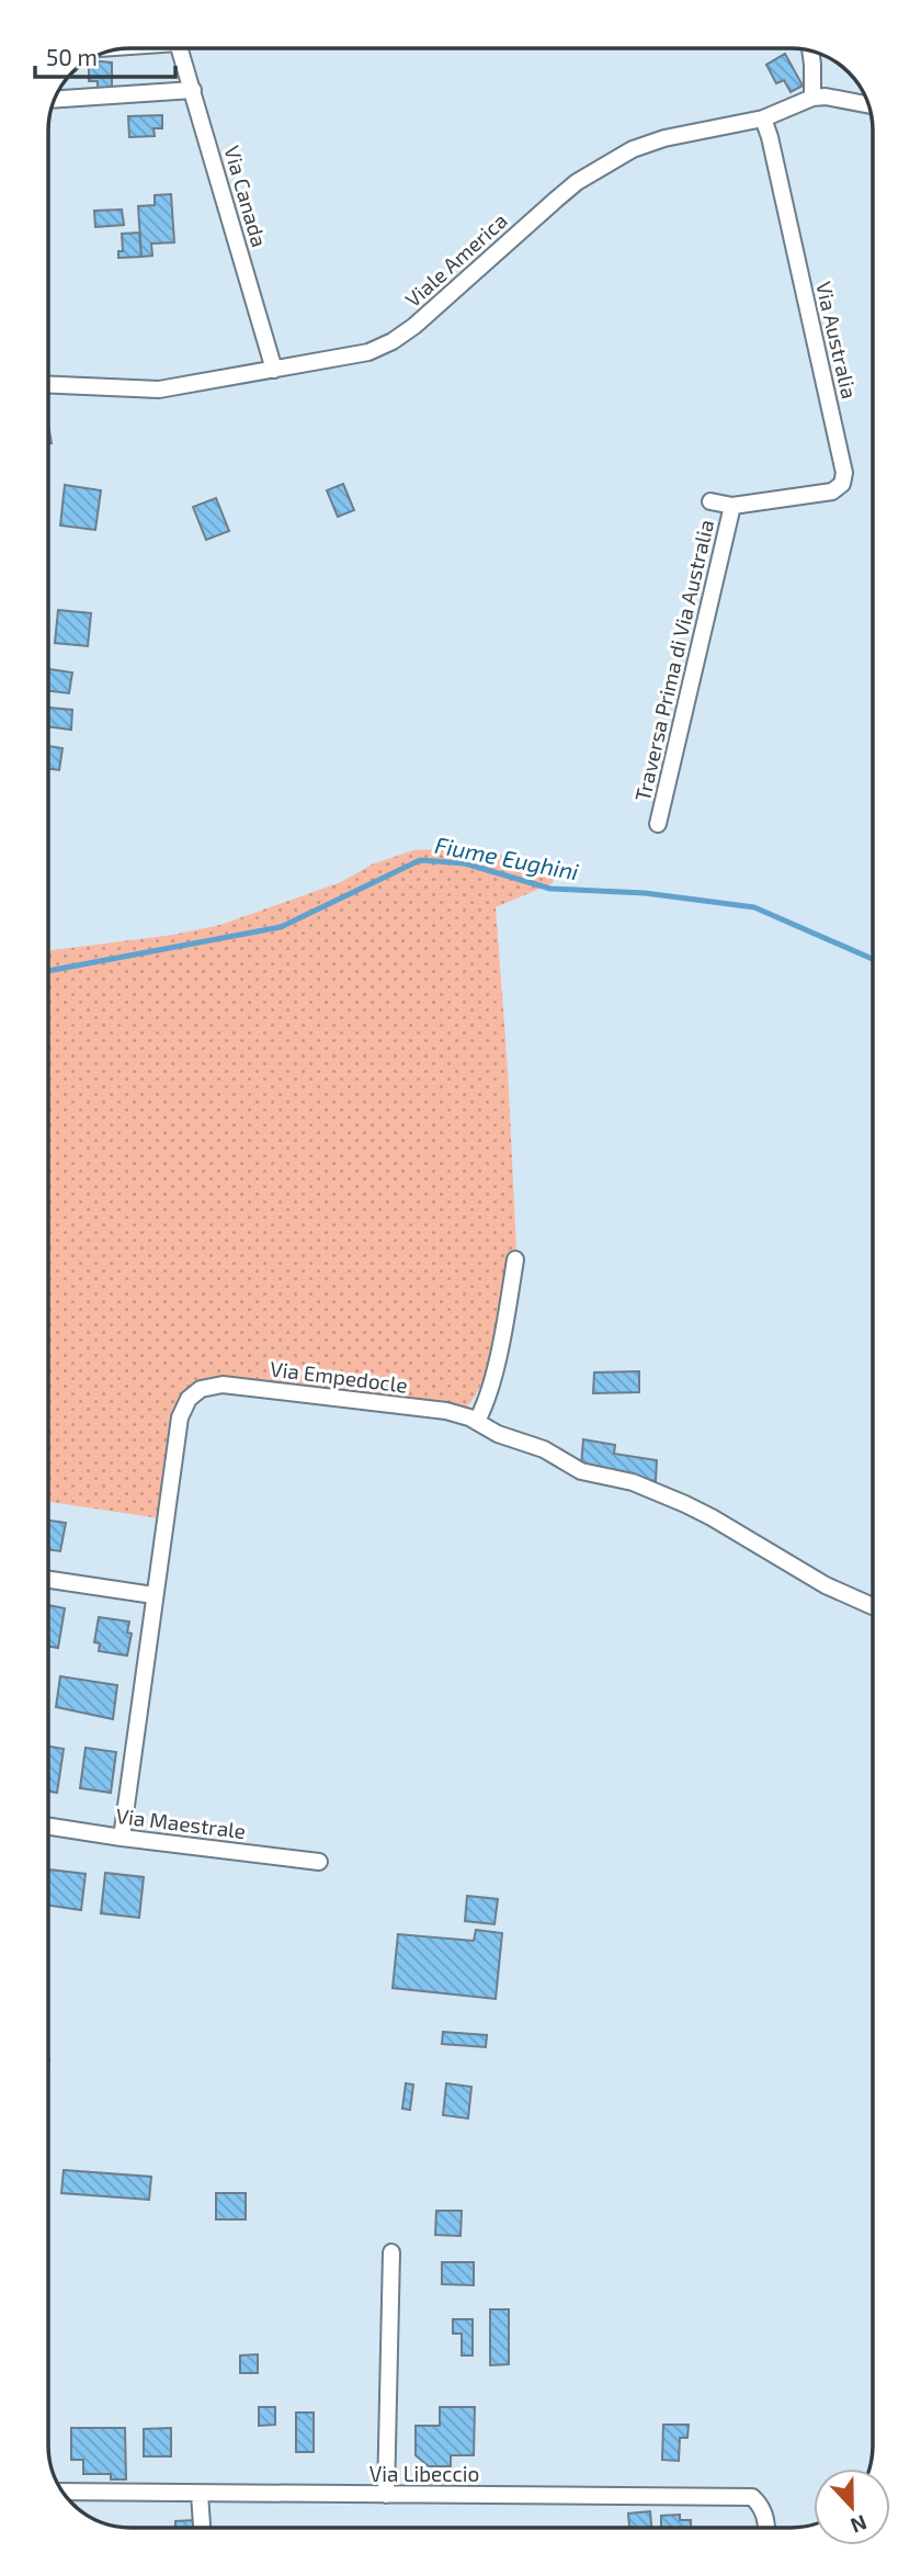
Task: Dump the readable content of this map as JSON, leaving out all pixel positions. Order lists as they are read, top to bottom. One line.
{"streets":{"street":["Via Canada","Viale America","Via Australia","Traversa Prima di Via Australia","Via Empedocle","Via Maestrale","Via Libeccio"]},"crossings":[["Via Canada","Viale America"],["Viale America","Via Australia"],["Via Australia","Traversa Prima di Via Australia"],["Via Empedocle","Via Maestrale"]],"water":["Fiume Eughini"],"scale_bar":"50 m","north":"bottom"}
